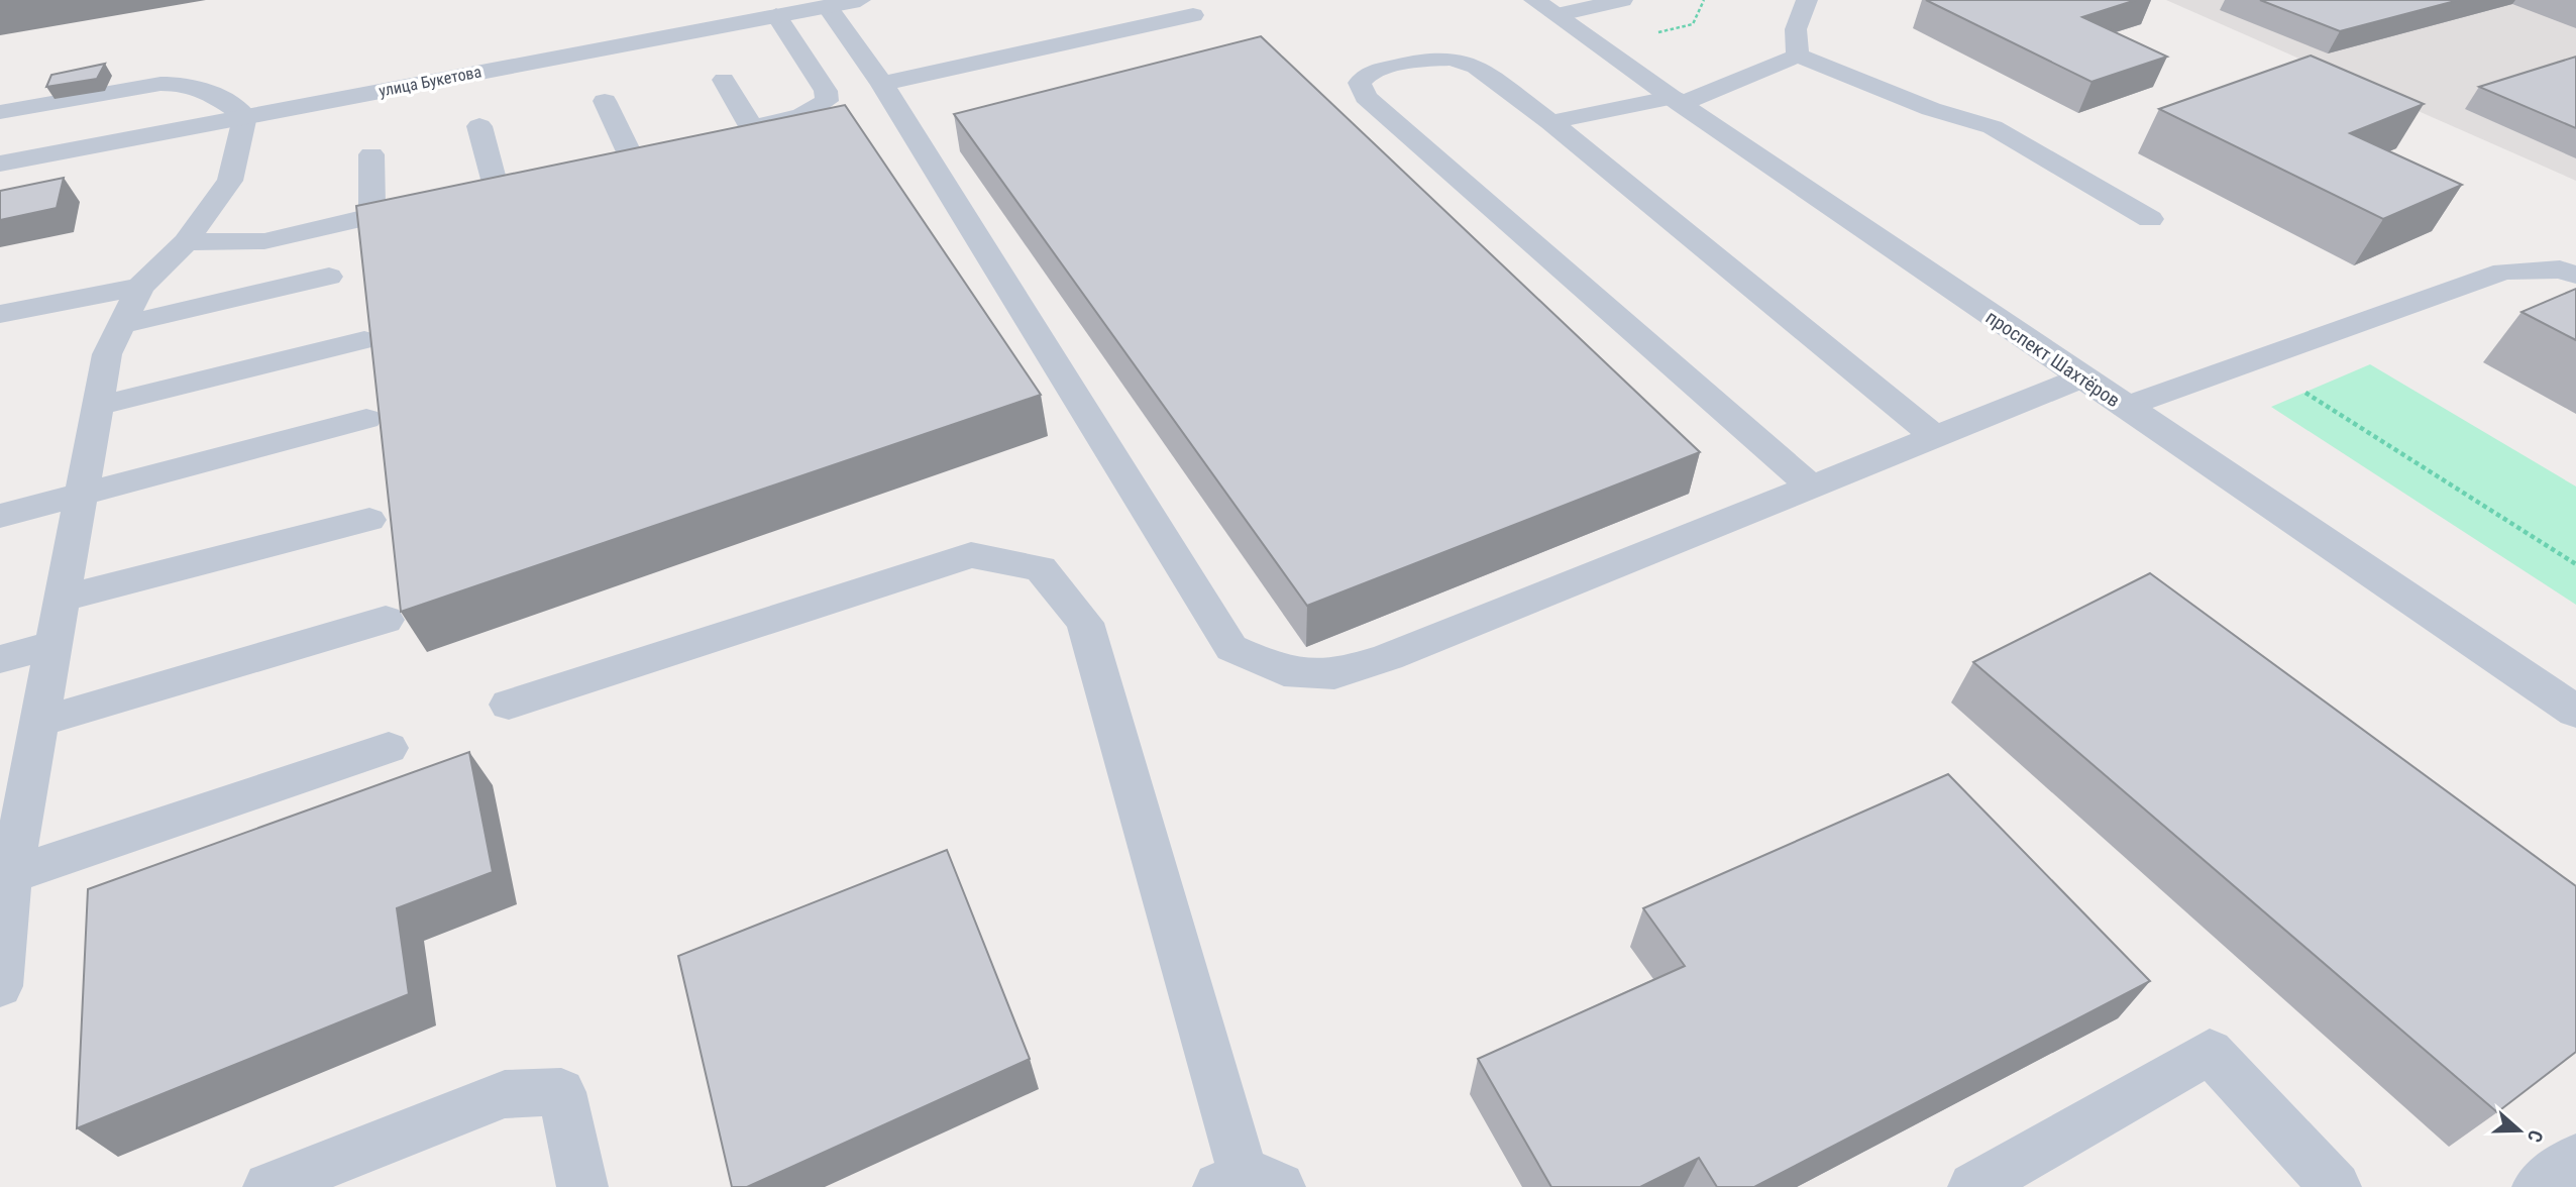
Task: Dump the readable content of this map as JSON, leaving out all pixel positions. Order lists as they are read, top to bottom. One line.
{"streets":{"street":["улица Букетова","проспект Шахтёров"]},"north":"right"}
